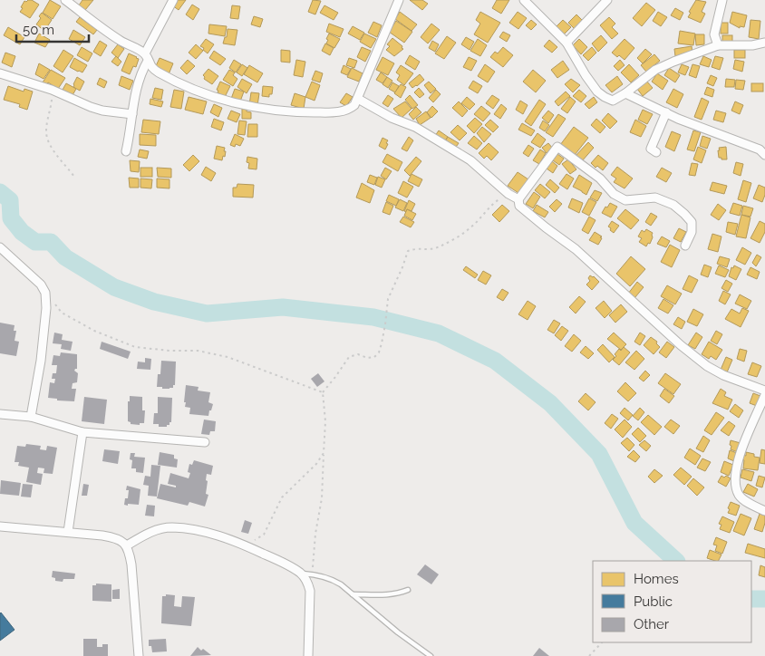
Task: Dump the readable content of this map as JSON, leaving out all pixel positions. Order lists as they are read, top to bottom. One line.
{"legend":["Homes","Public","Other"],"scale_bar":"50 m"}
